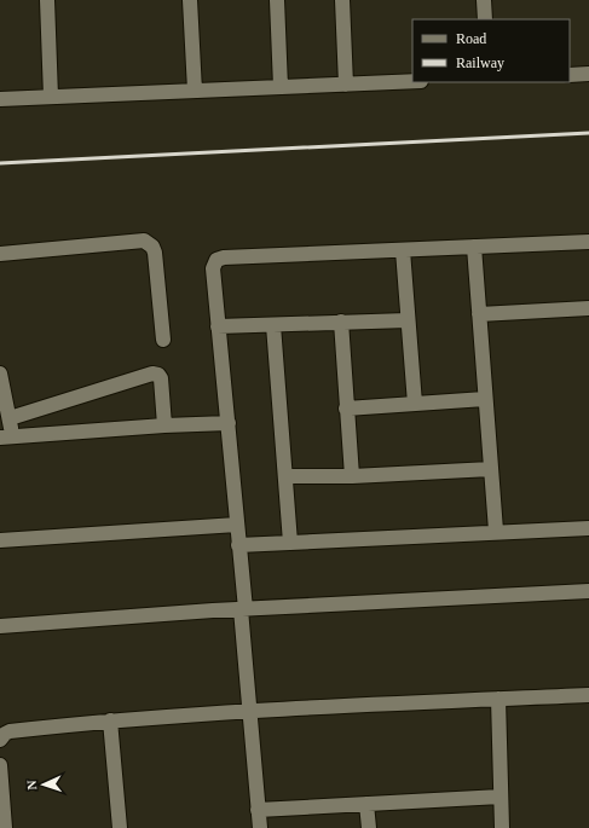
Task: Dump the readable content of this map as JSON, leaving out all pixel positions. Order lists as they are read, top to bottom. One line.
{"legend":["Road","Railway"],"north":"left"}
